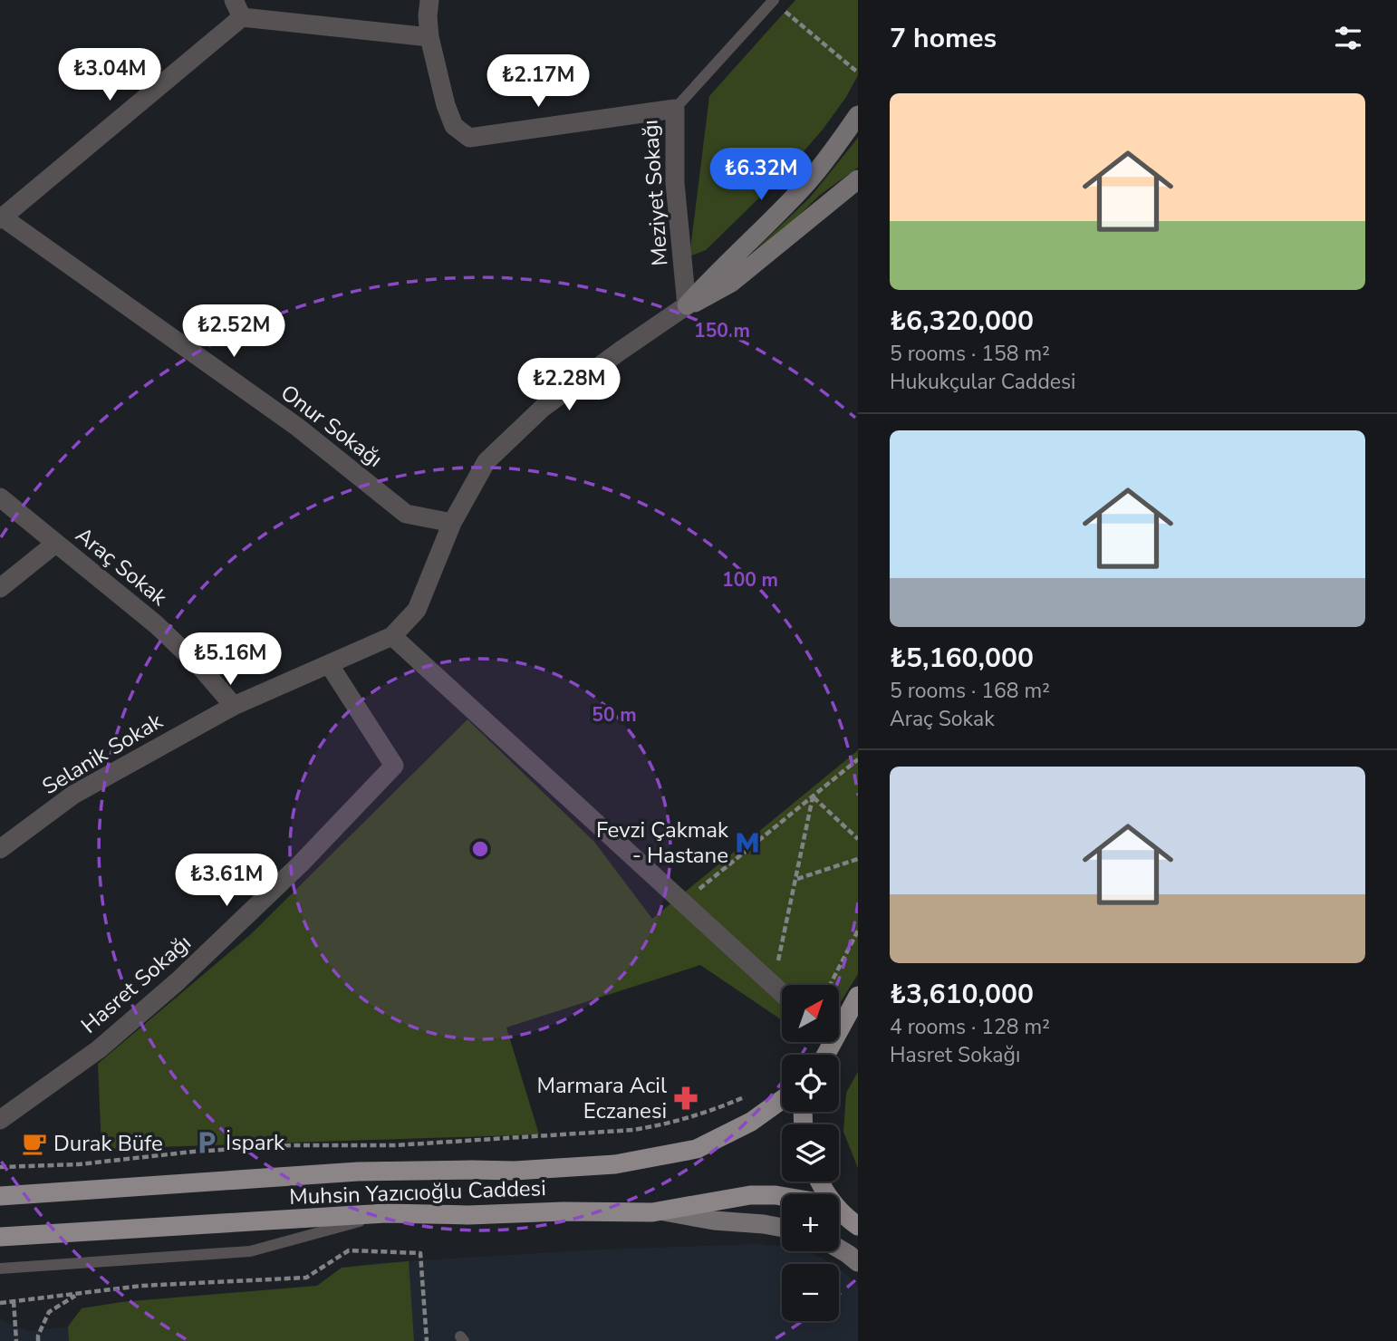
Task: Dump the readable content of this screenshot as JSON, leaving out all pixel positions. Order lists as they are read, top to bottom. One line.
{"streets":{"main road":["Muhsin Yazıcıoğlu Caddesi"],"street":["Meziyet Sokağı","Onur Sokağı","Araç Sokak","Selanik Sokak","Hasret Sokağı"]},"crossings":[["Meziyet Sokağı","Selanik Sokak"],["Onur Sokağı","Selanik Sokak"],["Araç Sokak","Selanik Sokak"],["Selanik Sokak","Hasret Sokağı"]],"places":{"metro station":["Fevzi Çakmak - Hastane"],"pharmacy":["Marmara Acil Eczanesi"],"parking":["İspark"],"cafe":["Durak Büfe"]},"north":"top right","page":{"heading":"7 homes","price":["₺3.04M","₺2.17M","₺6.32M","₺2.52M","₺2.28M","₺5.16M","₺3.61M"],"list":[{"name":"₺6,320,000","note":"5 rooms · 158 m² · Hukukçular Caddesi"},{"name":"₺5,160,000","note":"5 rooms · 168 m² · Araç Sokak"},{"name":"₺3,610,000","note":"4 rooms · 128 m² · Hasret Sokağı"}],"map_buttons":["+","−"]},"rings":["150 m","100 m","50 m"]}
